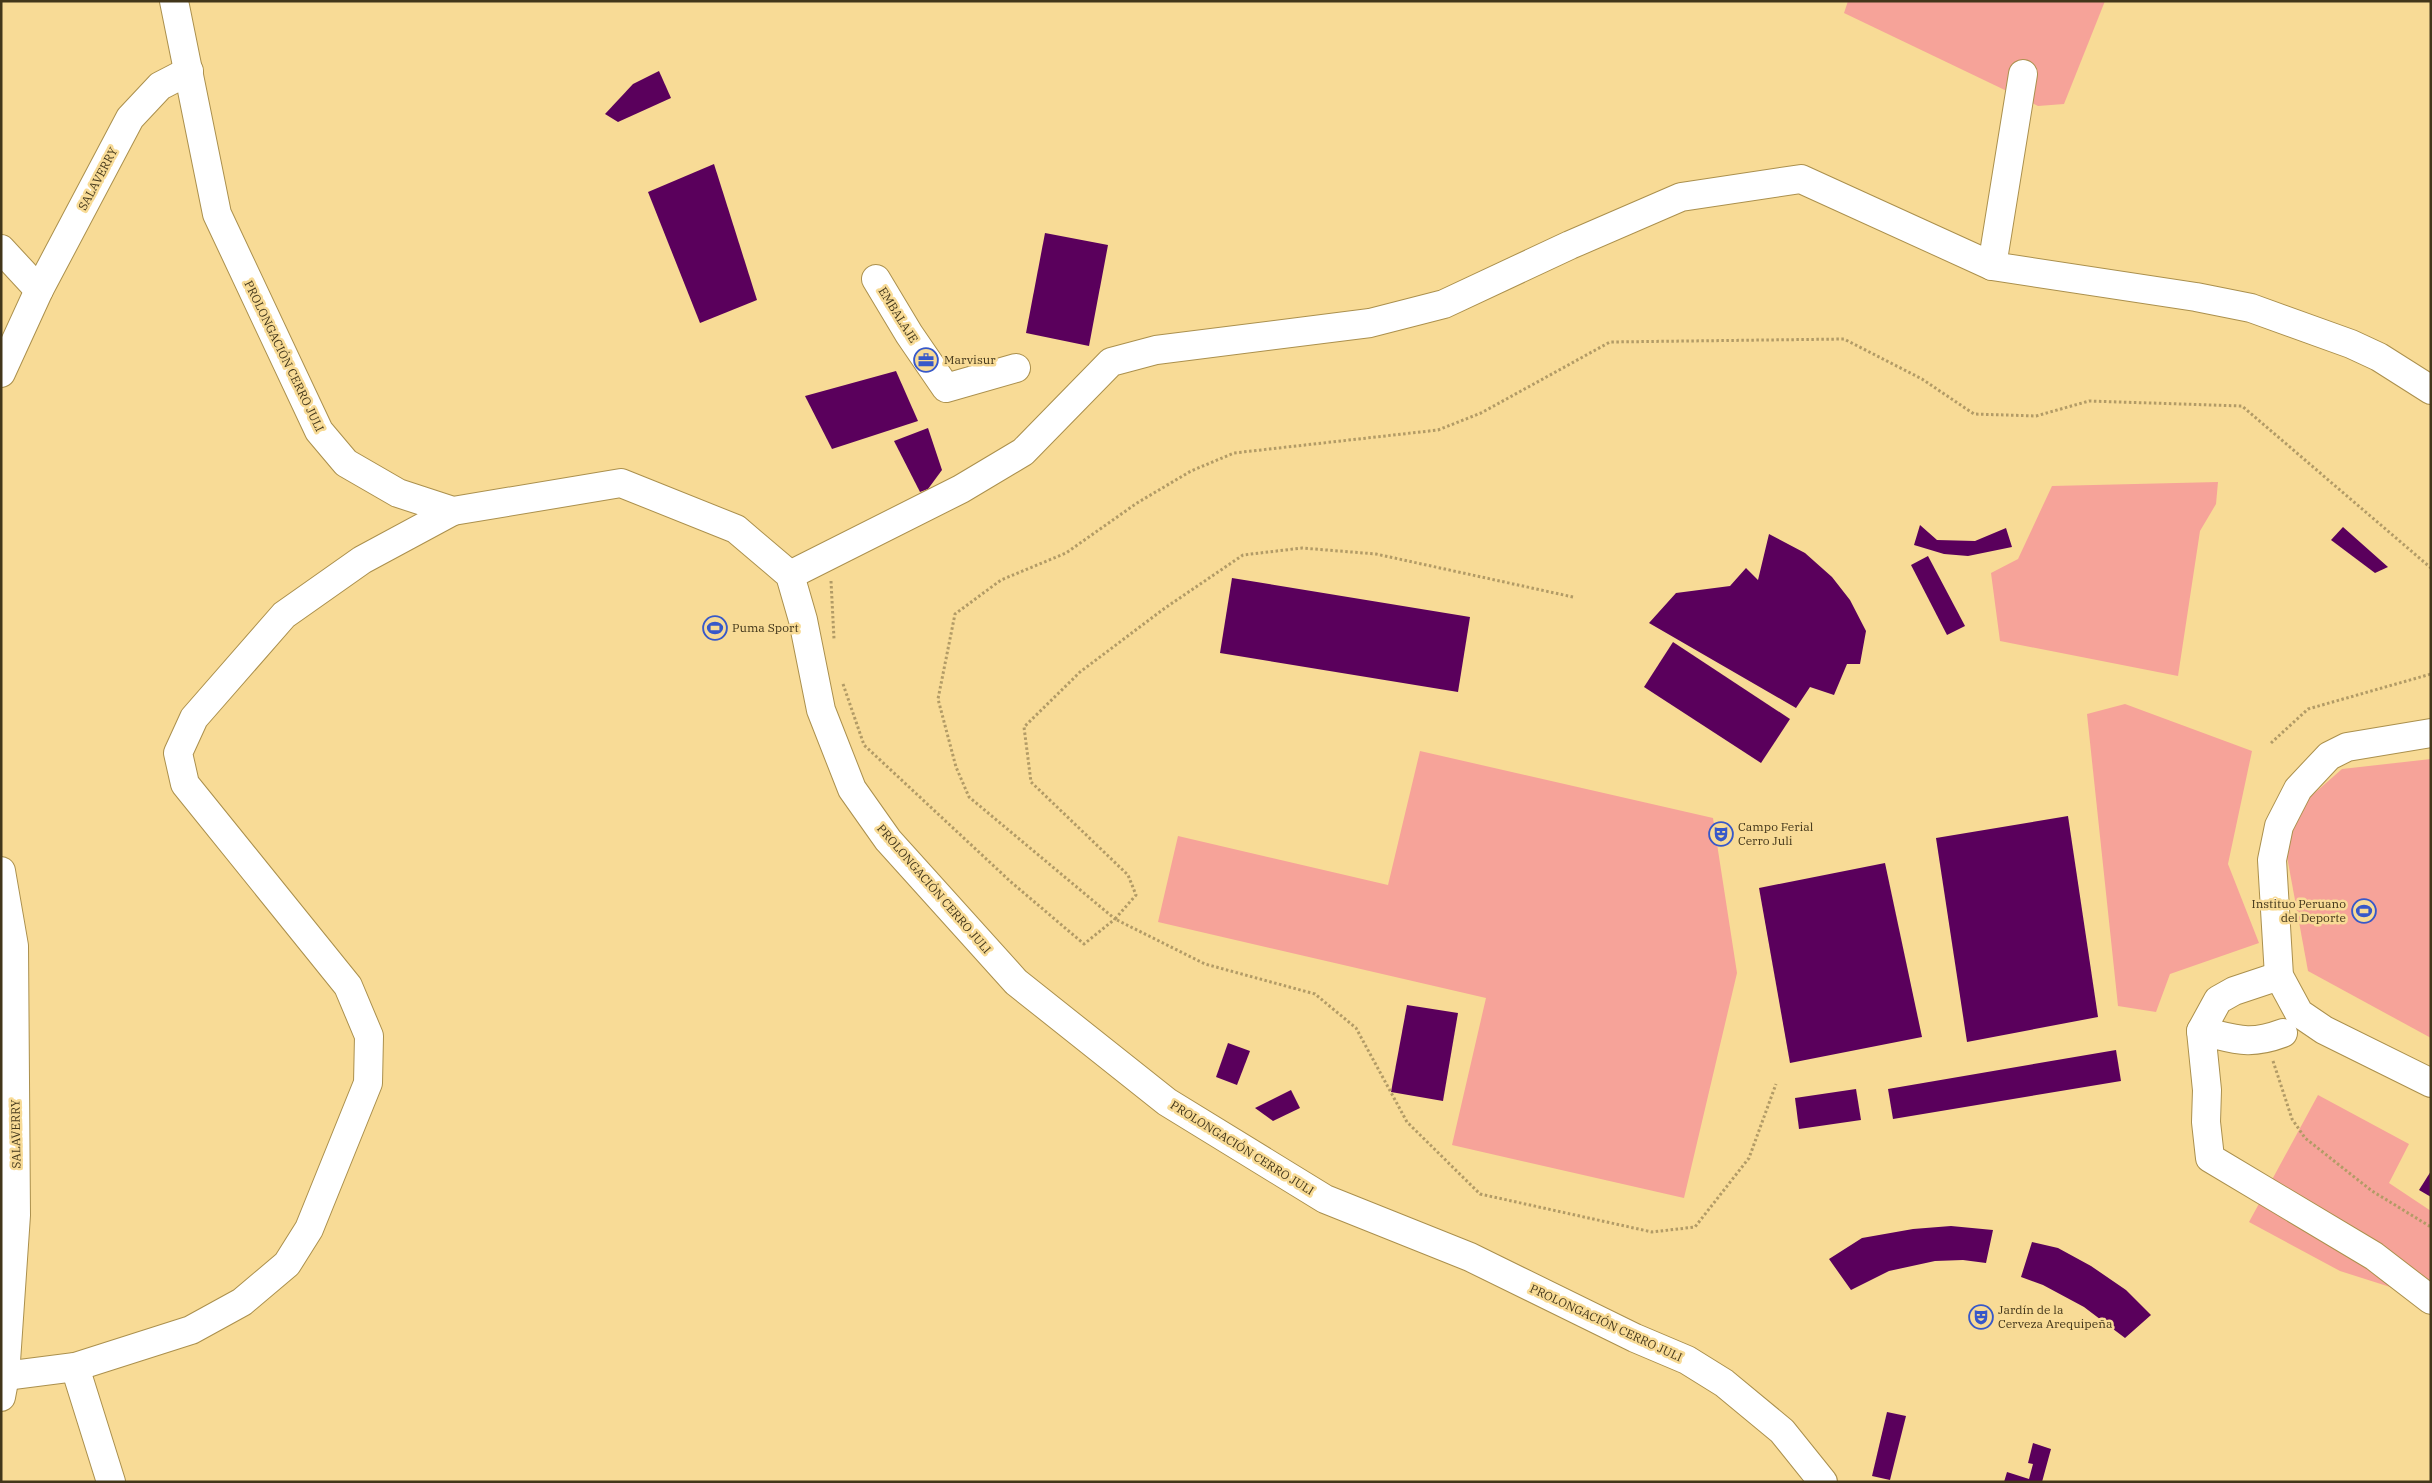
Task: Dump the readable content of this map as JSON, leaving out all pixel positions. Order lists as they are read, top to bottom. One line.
{"streets":{"street":["SALAVERRY","EMBALAJE","PROLONGACIÓN CERRO JULI"]},"crossings":[["SALAVERRY","PROLONGACIÓN CERRO JULI"]],"places":{"office":["Marvisur"],"sports":["Puma Sport","Instituo Peruano del Deporte"],"theatre":["Campo Ferial Cerro Juli","Jardín de la Cerveza Arequipeña"]}}
